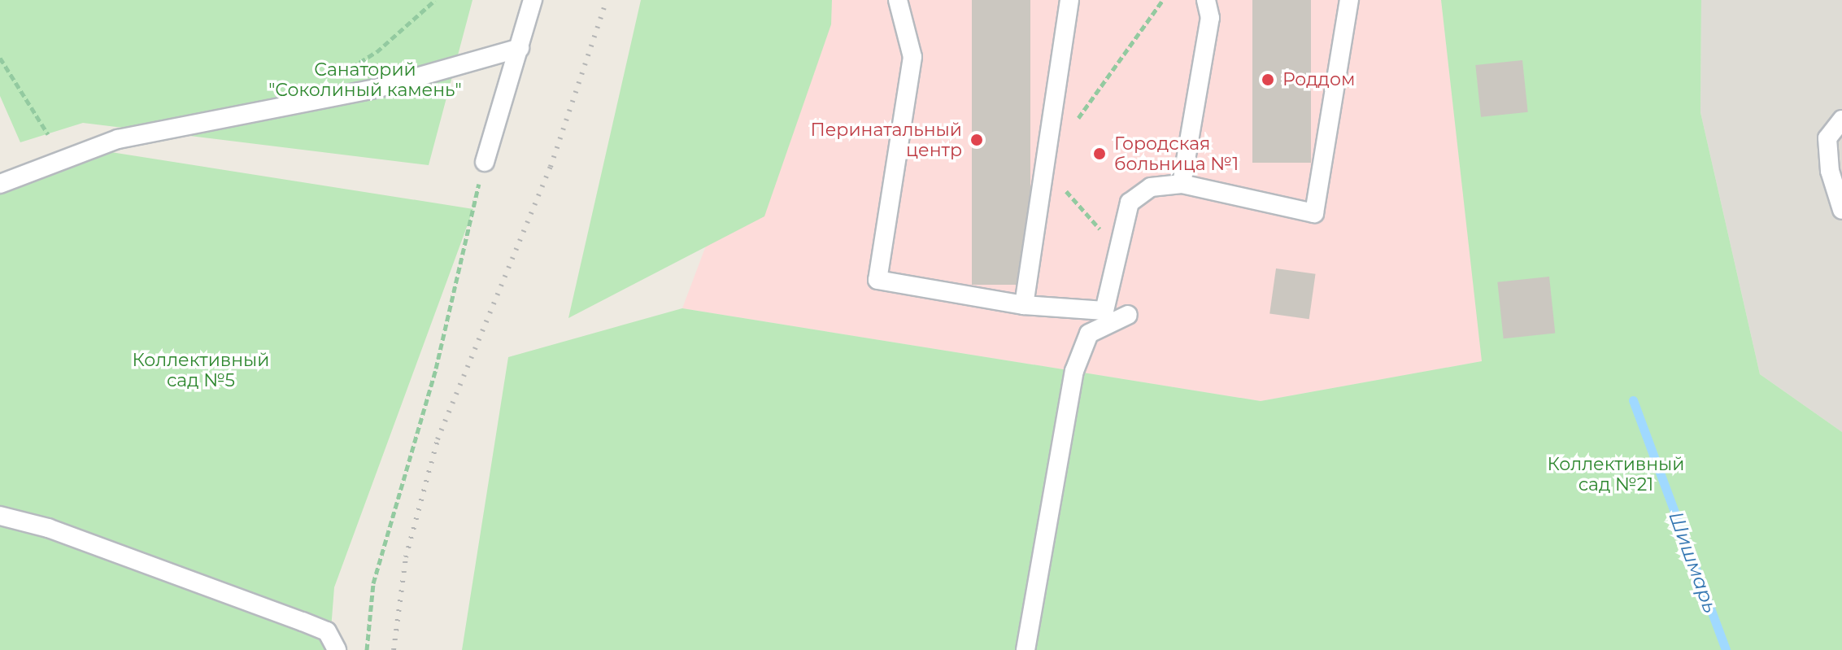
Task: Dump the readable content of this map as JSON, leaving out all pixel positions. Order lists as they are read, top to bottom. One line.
{"water":["Шишмарь"],"parks":["Санаторий \"Соколиный камень\"","Коллективный сад №5","Коллективный сад №21"],"places":["Роддом","Перинатальный центр","Городская больница №1"]}
